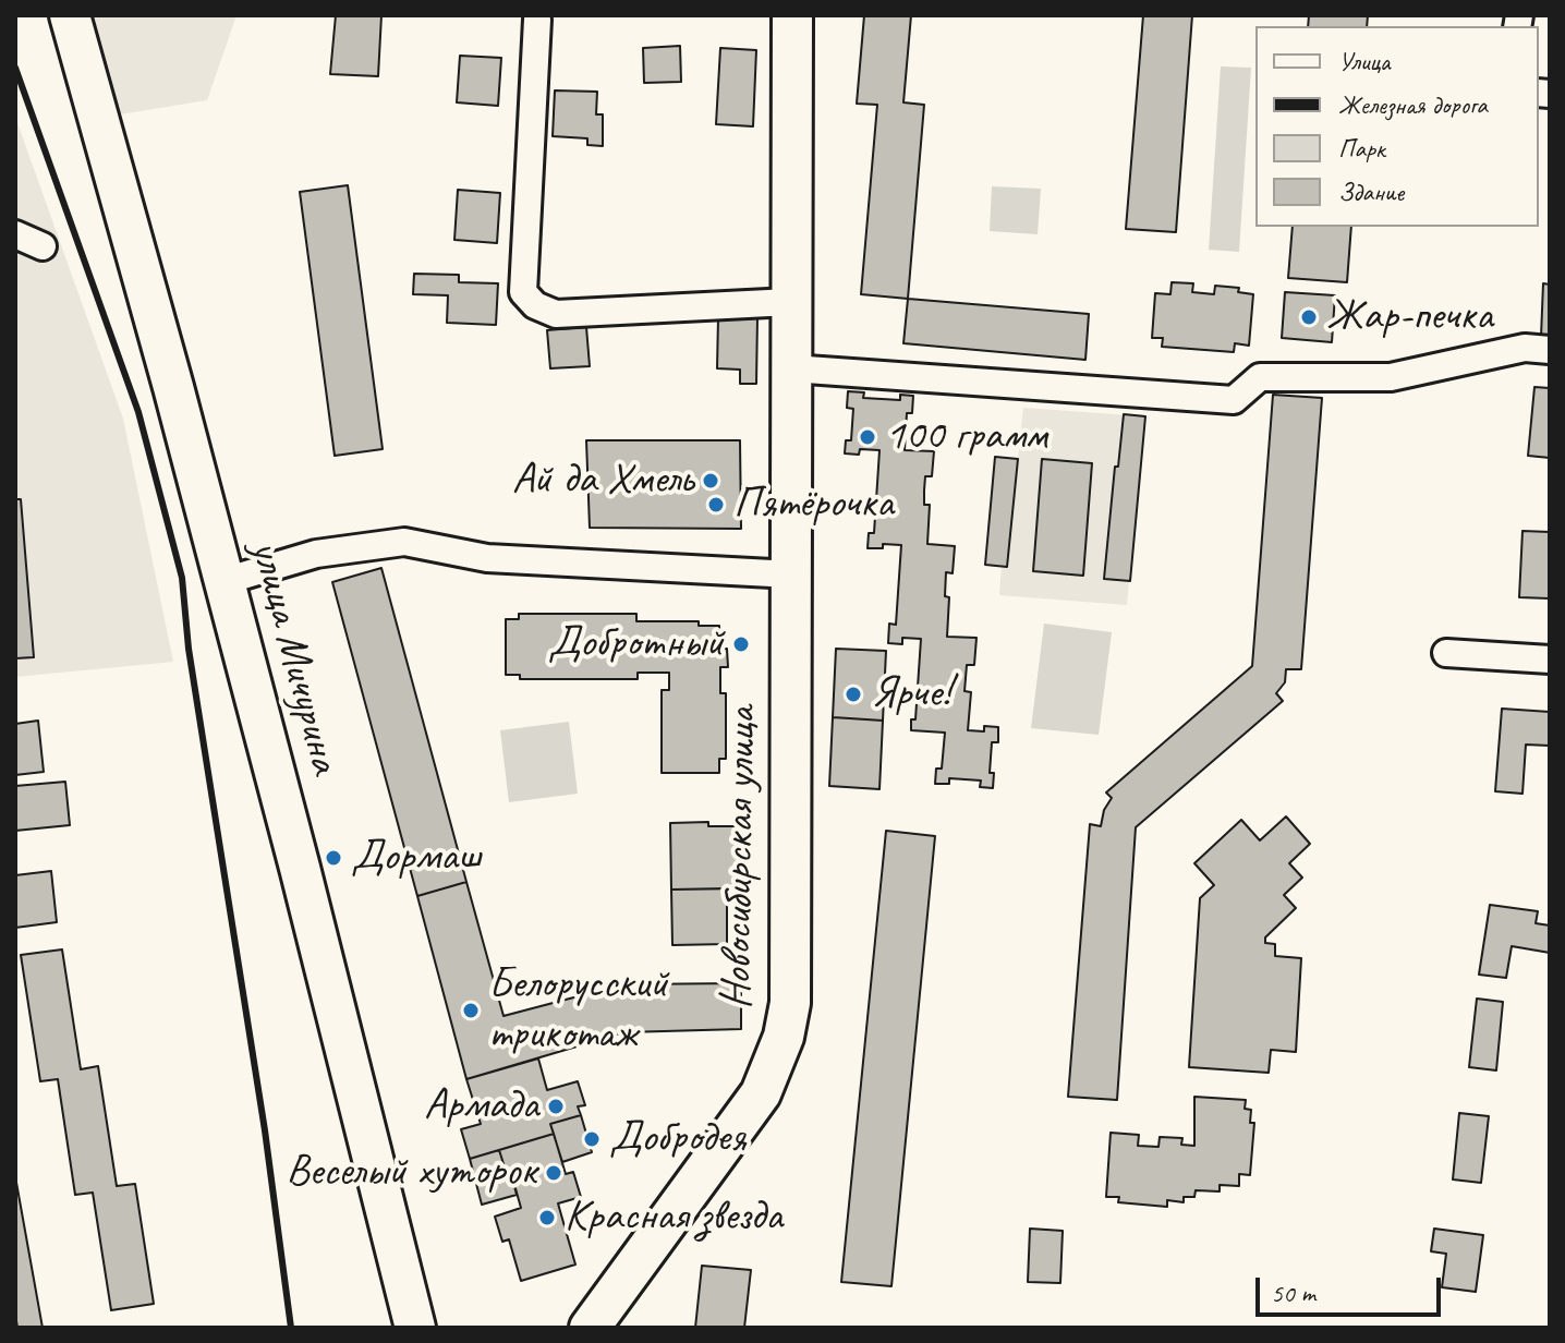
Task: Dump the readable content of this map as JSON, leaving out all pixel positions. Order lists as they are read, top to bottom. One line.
{"streets":{"street":["улица Мичурина","Новосибирская улица"]},"places":["Жар-печка","100 грамм","Ай да Хмель","Пятёрочка","Добротный","Ярче!","Дормаш","Белорусский трикотаж","Армада","Добродея","Веселый хуторок","Красная звезда"],"legend":["Улица","Железная дорога","Парк","Здание"],"scale_bar":"50 m"}
